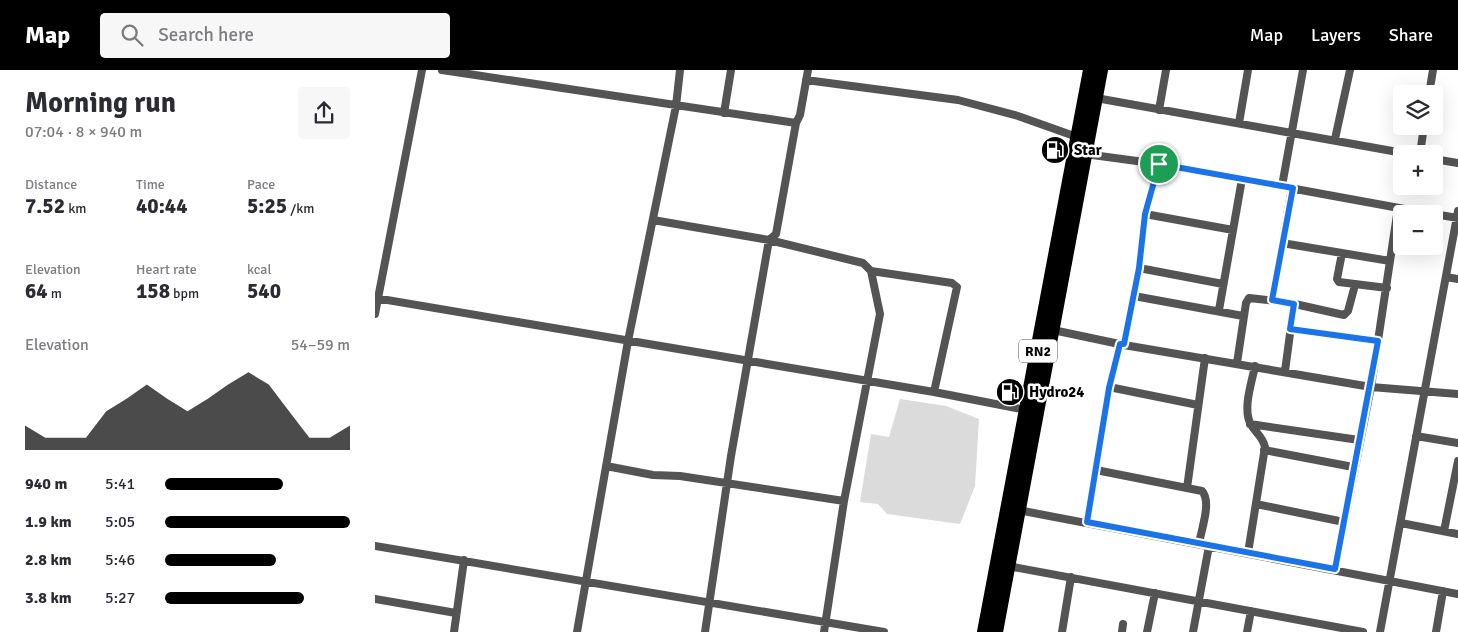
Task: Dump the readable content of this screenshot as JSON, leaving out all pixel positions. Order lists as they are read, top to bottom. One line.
{"streets":{"highway":["RN2"]},"places":{"fuel station":["Star","Hydro24"]},"page":{"header":"Map","search":"Search here","nav":["Map","Layers","Share"],"heading":["Morning run","07:04 · 8 × 940 m"],"map_buttons":["+","−"],"stats":[["Distance","7.52 km"],["Time","40:44"],["Pace","5:25 /km"],["Elevation","64 m"],["Heart rate","158 bpm"],["kcal","540"]],"chart":["Elevation","54–59 m"],"list":[{"name":"940 m","note":"5:41"},{"name":"1.9 km","note":"5:05"},{"name":"2.8 km","note":"5:46"},{"name":"3.8 km","note":"5:27"}]}}
